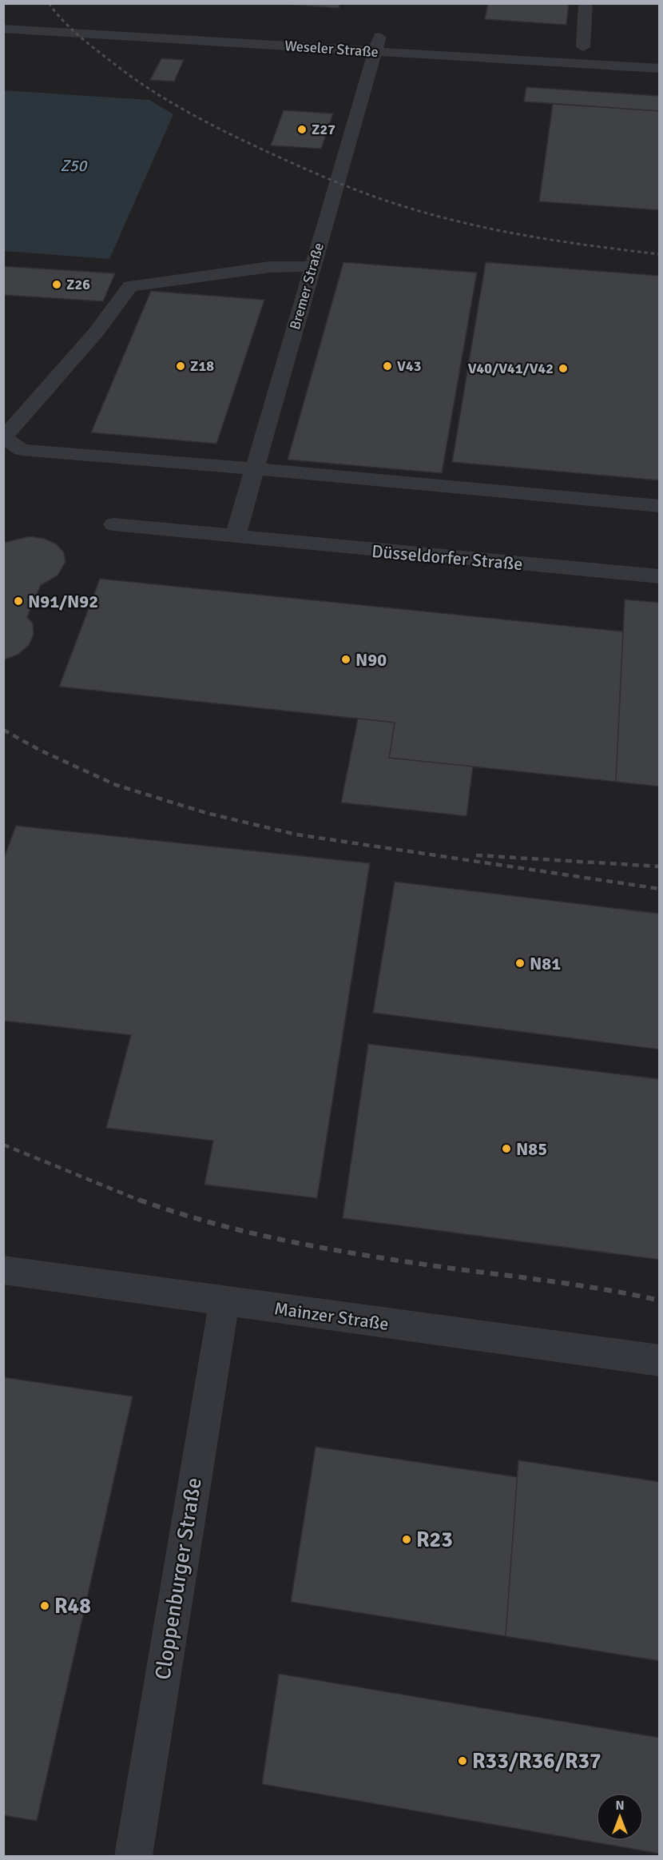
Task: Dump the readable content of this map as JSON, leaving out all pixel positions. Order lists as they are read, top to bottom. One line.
{"streets":{"lane":["Weseler Straße","Bremer Straße","Düsseldorfer Straße","Mainzer Straße","Cloppenburger Straße"]},"crossings":[["Weseler Straße","Bremer Straße"],["Bremer Straße","Düsseldorfer Straße"],["Mainzer Straße","Cloppenburger Straße"]],"water":["Z50"],"places":["Z27","Z26","Z18","V43","V40/V41/V42","N91/N92","N90","N81","N85","R23","R48","R33/R36/R37"],"north":"top"}
